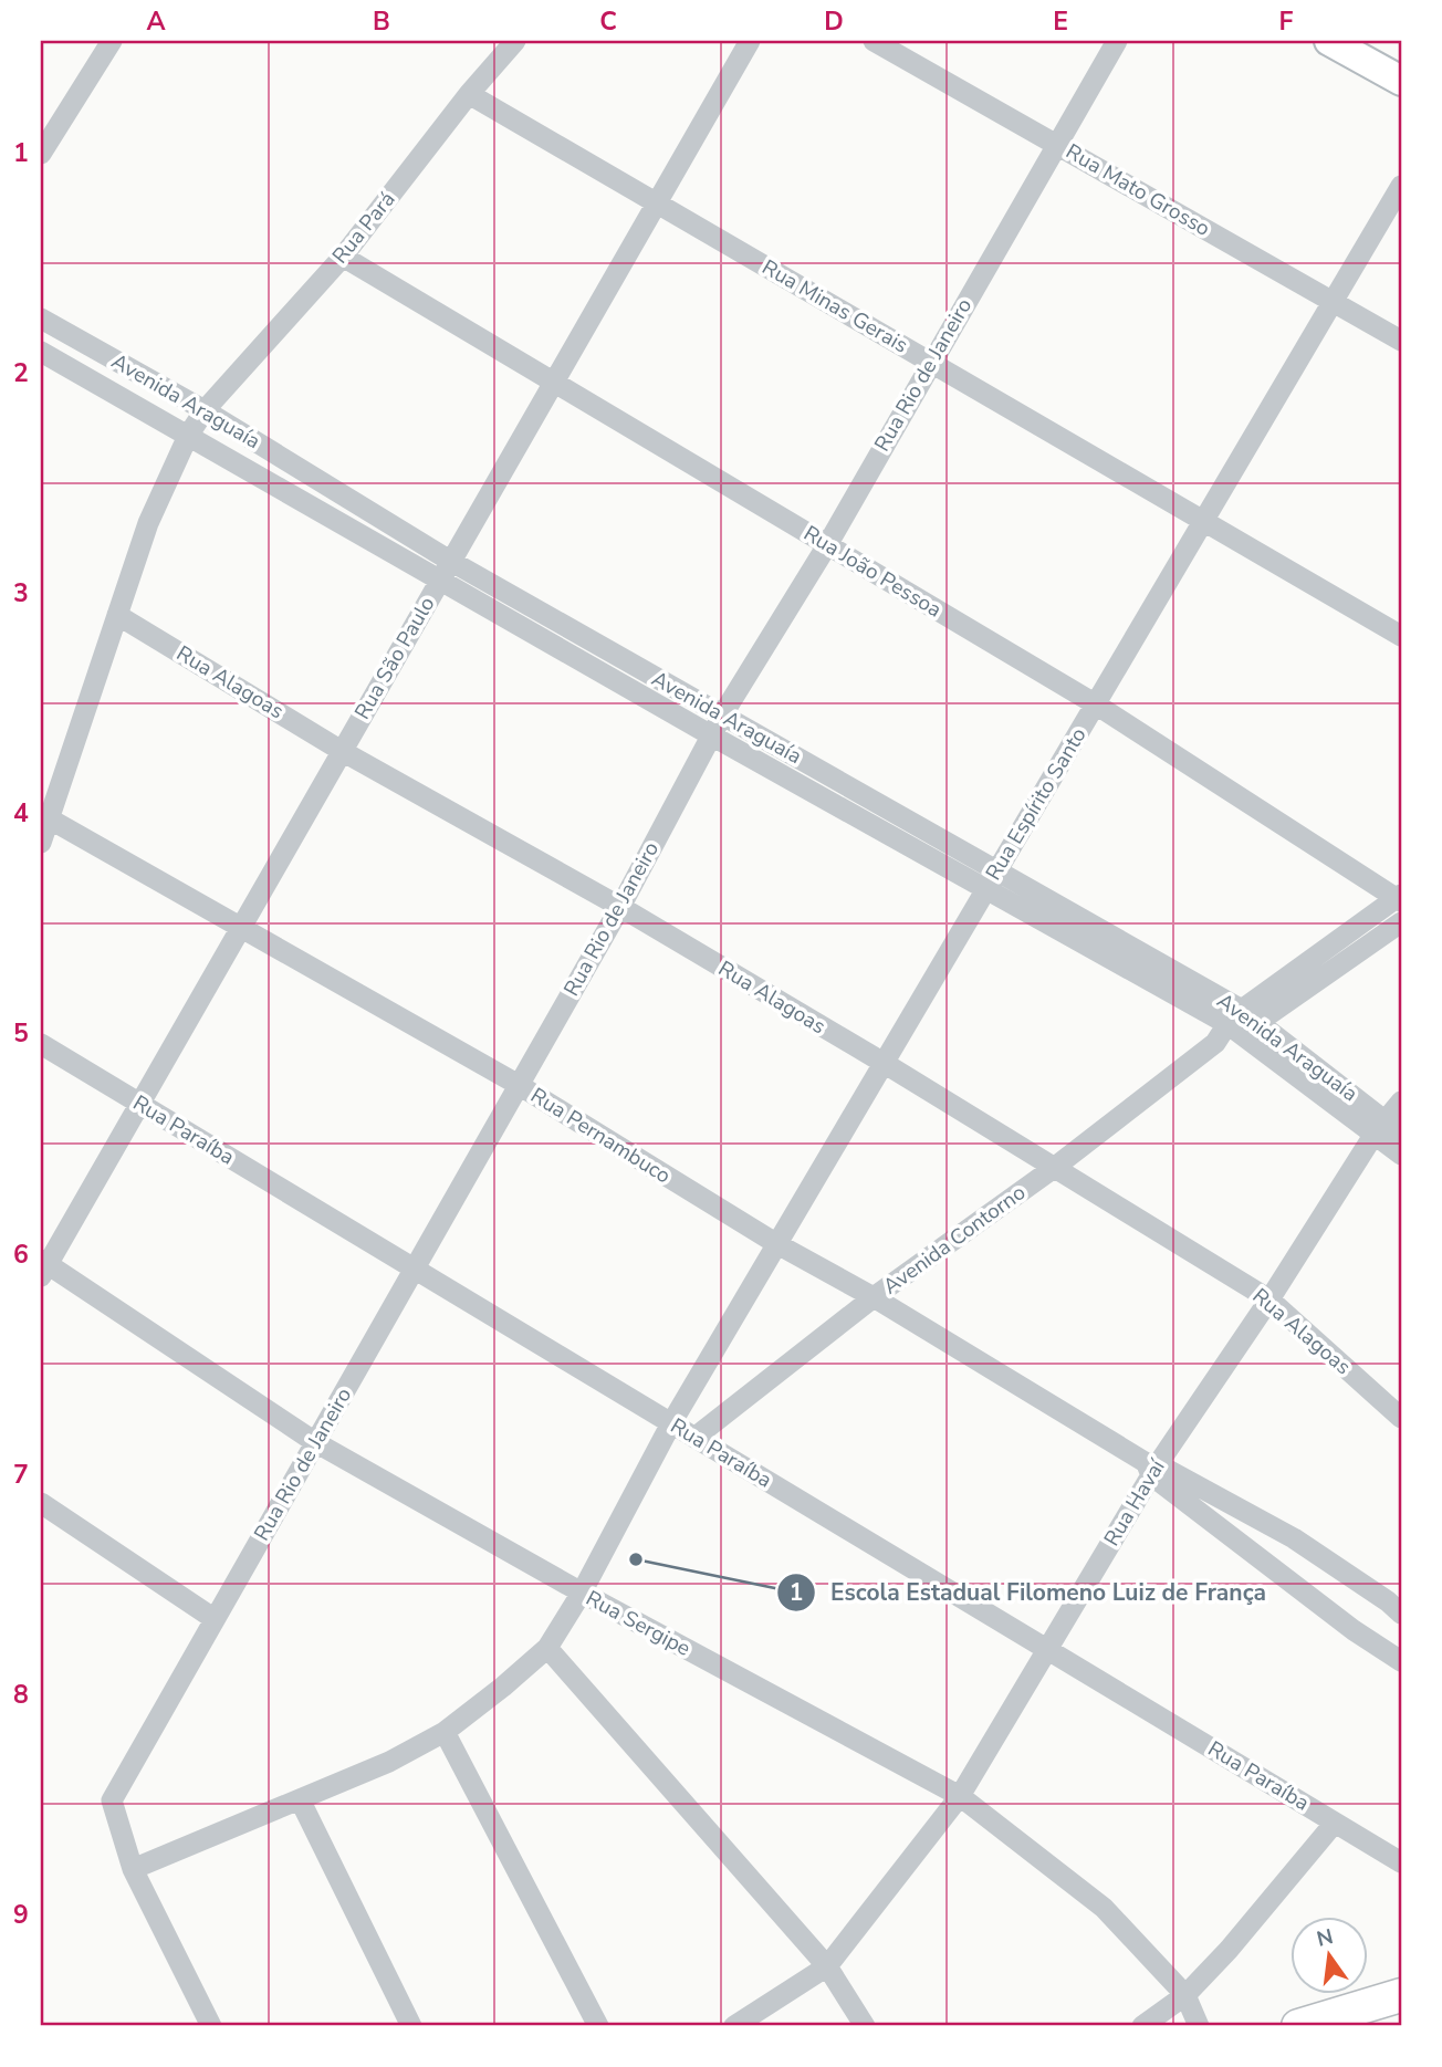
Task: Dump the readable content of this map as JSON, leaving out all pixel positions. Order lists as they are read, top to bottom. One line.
{"streets":{"street":["Rua Mato Grosso","Rua Pará","Rua Minas Gerais","Rua Rio de Janeiro","Avenida Araguaía","Rua João Pessoa","Rua São Paulo","Rua Alagoas","Rua Espírito Santo","Rua Paraíba","Rua Pernambuco","Avenida Contorno","Rua Havaí","Rua Sergipe"]},"crossings":[["Rua Mato Grosso","Rua Rio de Janeiro"],["Rua Mato Grosso","Rua Espírito Santo"],["Rua Pará","Rua Minas Gerais"],["Rua Pará","Avenida Araguaía"],["Rua Pará","Rua João Pessoa"],["Rua Pará","Rua Alagoas"],["Rua Pará","Rua Pernambuco"],["Rua Minas Gerais","Rua Rio de Janeiro"],["Rua Minas Gerais","Rua São Paulo"],["Rua Minas Gerais","Rua Espírito Santo"],["Rua Rio de Janeiro","Avenida Araguaía"],["Rua Rio de Janeiro","Rua João Pessoa"],["Rua Rio de Janeiro","Rua Alagoas"],["Rua Rio de Janeiro","Rua Espírito Santo"],["Rua Rio de Janeiro","Rua Paraíba"],["Rua Rio de Janeiro","Rua Pernambuco"],["Rua Rio de Janeiro","Rua Sergipe"],["Avenida Araguaía","Rua São Paulo"],["Avenida Araguaía","Rua Espírito Santo"],["Avenida Araguaía","Avenida Contorno"],["Avenida Araguaía","Rua Havaí"],["Rua João Pessoa","Rua São Paulo"],["Rua João Pessoa","Rua Espírito Santo"],["Rua João Pessoa","Avenida Contorno"],["Rua São Paulo","Rua Alagoas"],["Rua São Paulo","Rua Paraíba"],["Rua São Paulo","Rua Pernambuco"],["Rua São Paulo","Rua Sergipe"],["Rua Alagoas","Rua Espírito Santo"],["Rua Alagoas","Avenida Contorno"],["Rua Alagoas","Rua Havaí"],["Rua Espírito Santo","Rua Paraíba"],["Rua Espírito Santo","Rua Pernambuco"],["Rua Espírito Santo","Rua Sergipe"],["Rua Paraíba","Avenida Contorno"],["Rua Paraíba","Rua Havaí"],["Rua Pernambuco","Avenida Contorno"],["Rua Pernambuco","Rua Havaí"],["Rua Havaí","Rua Sergipe"]],"places":["Escola Estadual Filomeno Luiz de França"],"north":"top","grid":{"columns":["A","B","C","D","E","F"],"rows":["1","2","3","4","5","6","7","8","9"]}}
